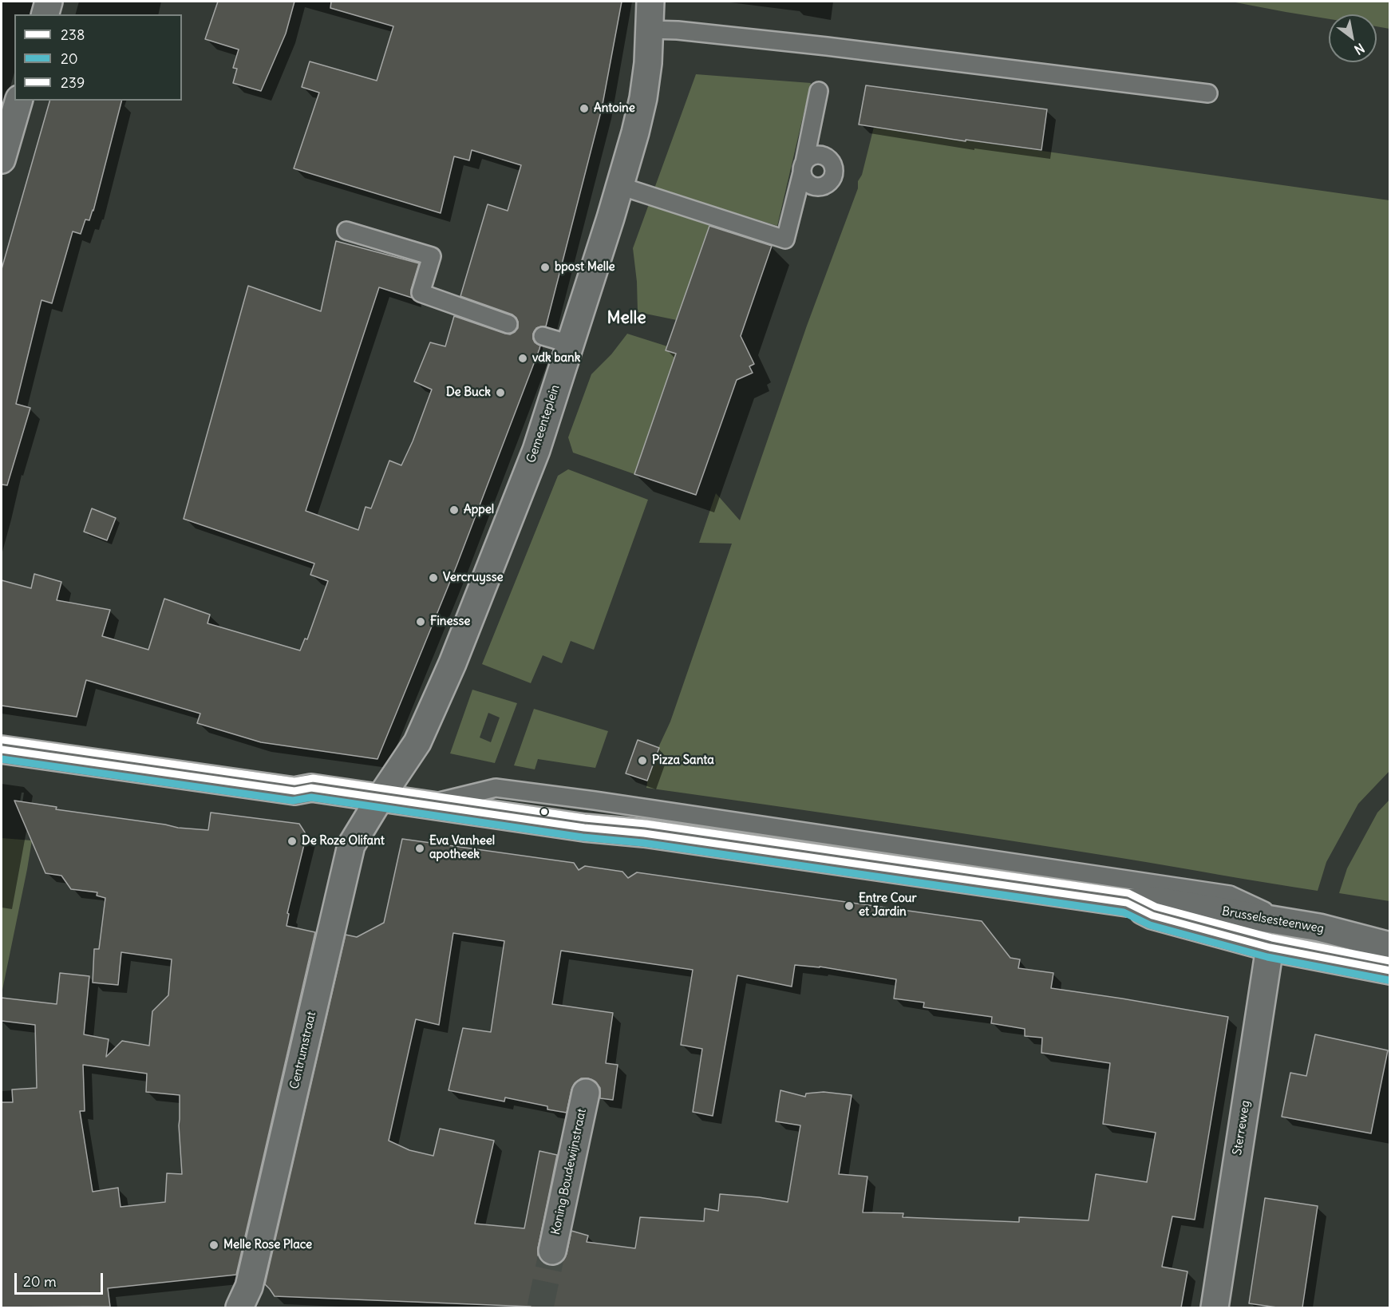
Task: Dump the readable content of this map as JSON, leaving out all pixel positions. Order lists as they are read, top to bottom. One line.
{"streets":{"main road":["Gemeenteplein","Brusselsesteenweg","Centrumstraat","Sterreweg","Koning Boudewijnstraat"]},"crossings":[["Gemeenteplein","Brusselsesteenweg"],["Gemeenteplein","Centrumstraat"],["Brusselsesteenweg","Centrumstraat"],["Brusselsesteenweg","Sterreweg"]],"districts":["Melle"],"places":["Antoine","bpost Melle","vdk bank","De Buck","Appel","Vercruysse","Finesse","Pizza Santa","De Roze Olifant","Eva Vanheel apotheek","Entre Cour et Jardin","Melle Rose Place"],"lines":["transit line 239","transit line 238","transit line 20"],"legend":["238","20","239"],"scale_bar":"20 m","north":"bottom right"}
